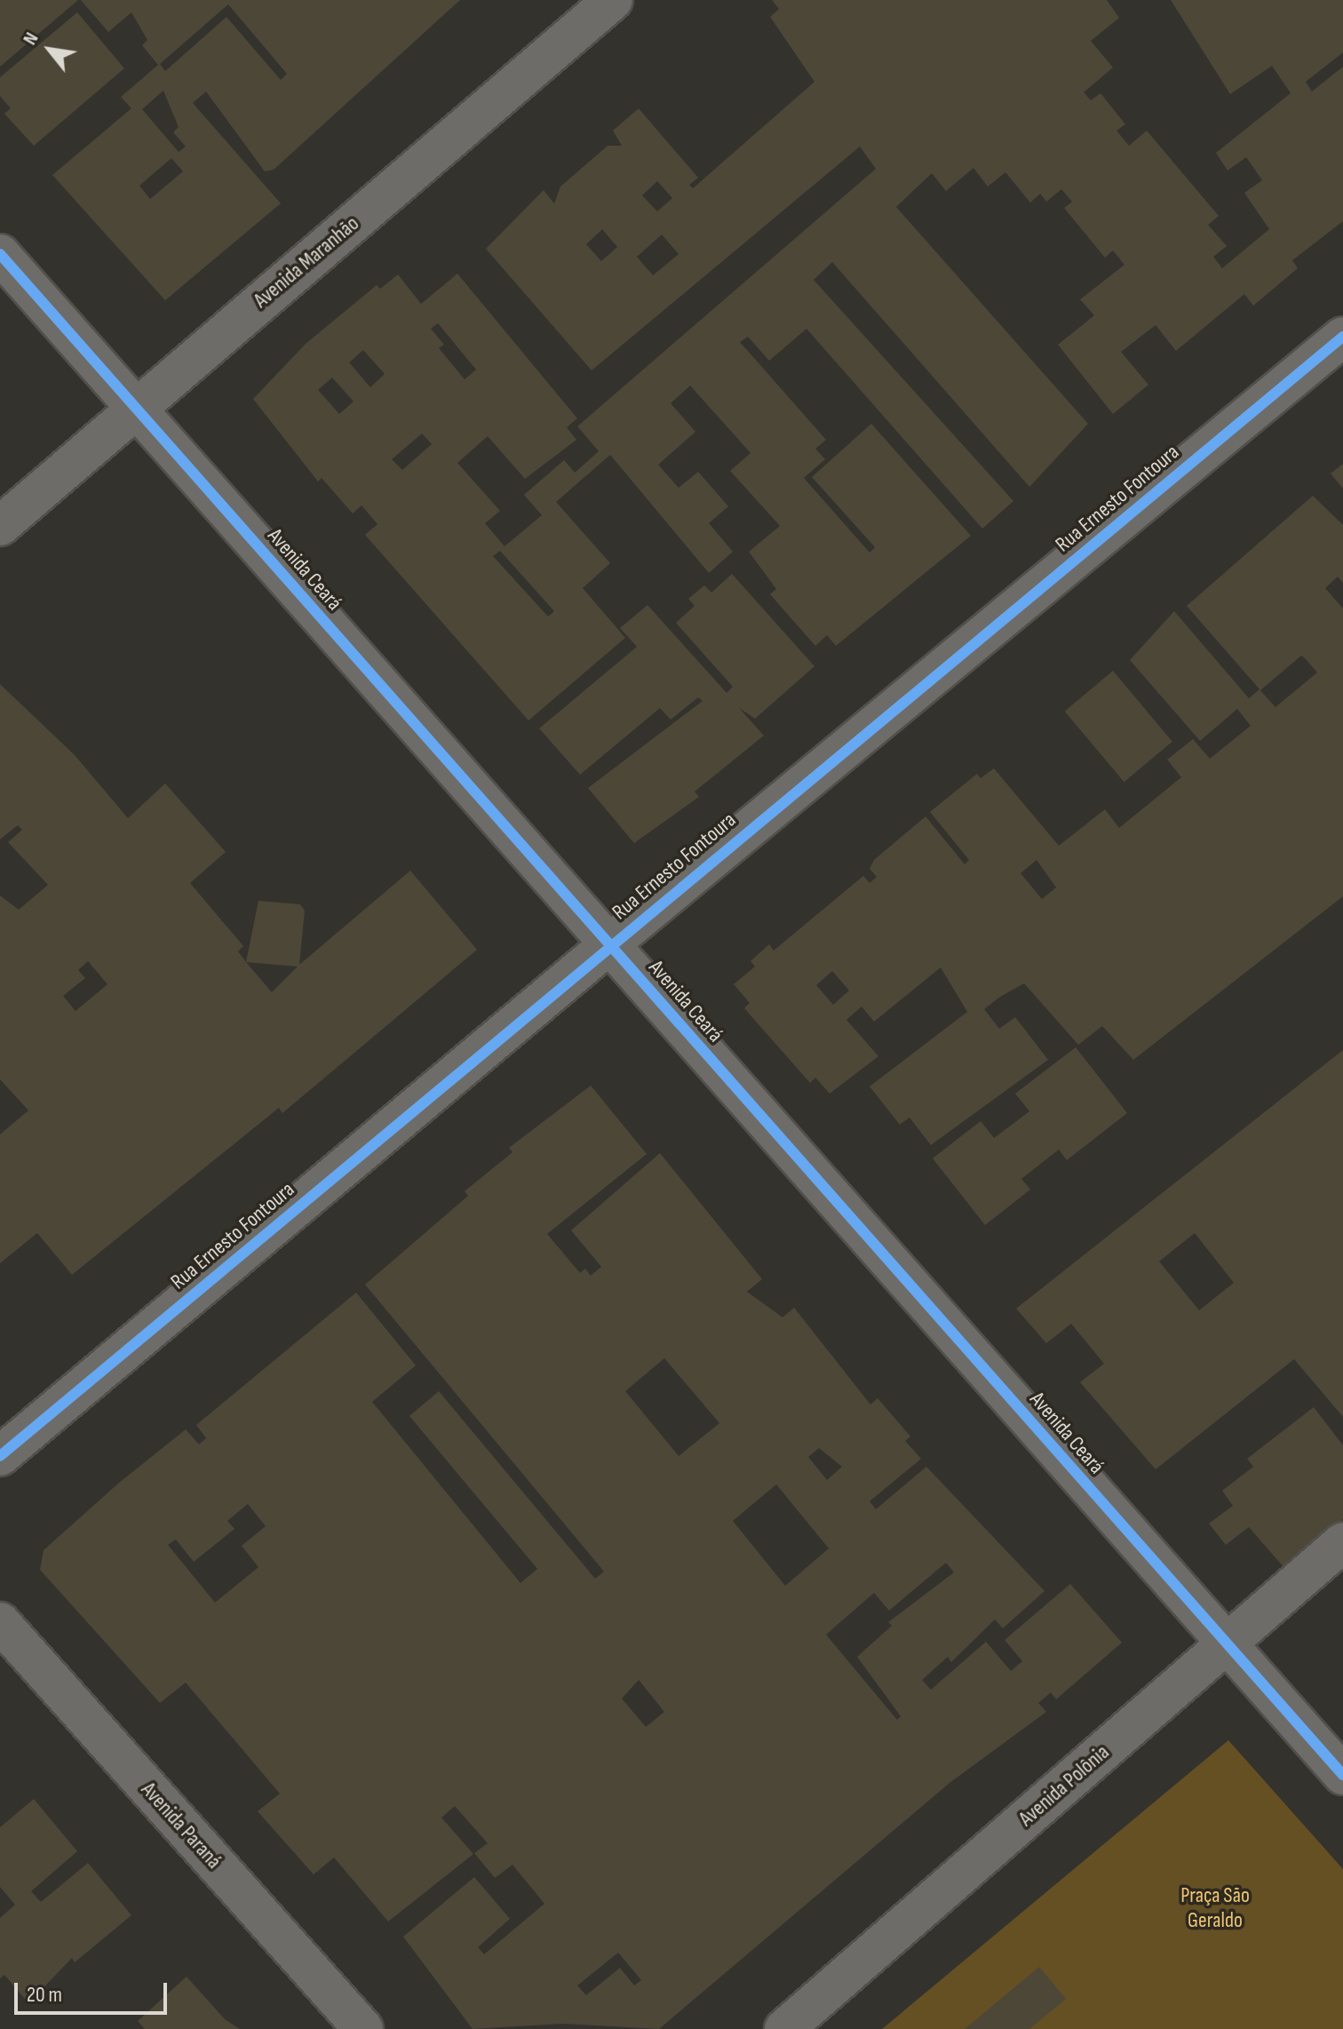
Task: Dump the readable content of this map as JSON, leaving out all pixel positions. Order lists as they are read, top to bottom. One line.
{"streets":{"street":["Avenida Maranhão","Rua Ernesto Fontoura","Avenida Ceará","Avenida Polônia","Avenida Paraná"]},"crossings":[["Avenida Maranhão","Avenida Ceará"],["Rua Ernesto Fontoura","Avenida Ceará"],["Avenida Ceará","Avenida Polônia"]],"parks":["Praça São Geraldo"],"scale_bar":"20 m","north":"top left"}
